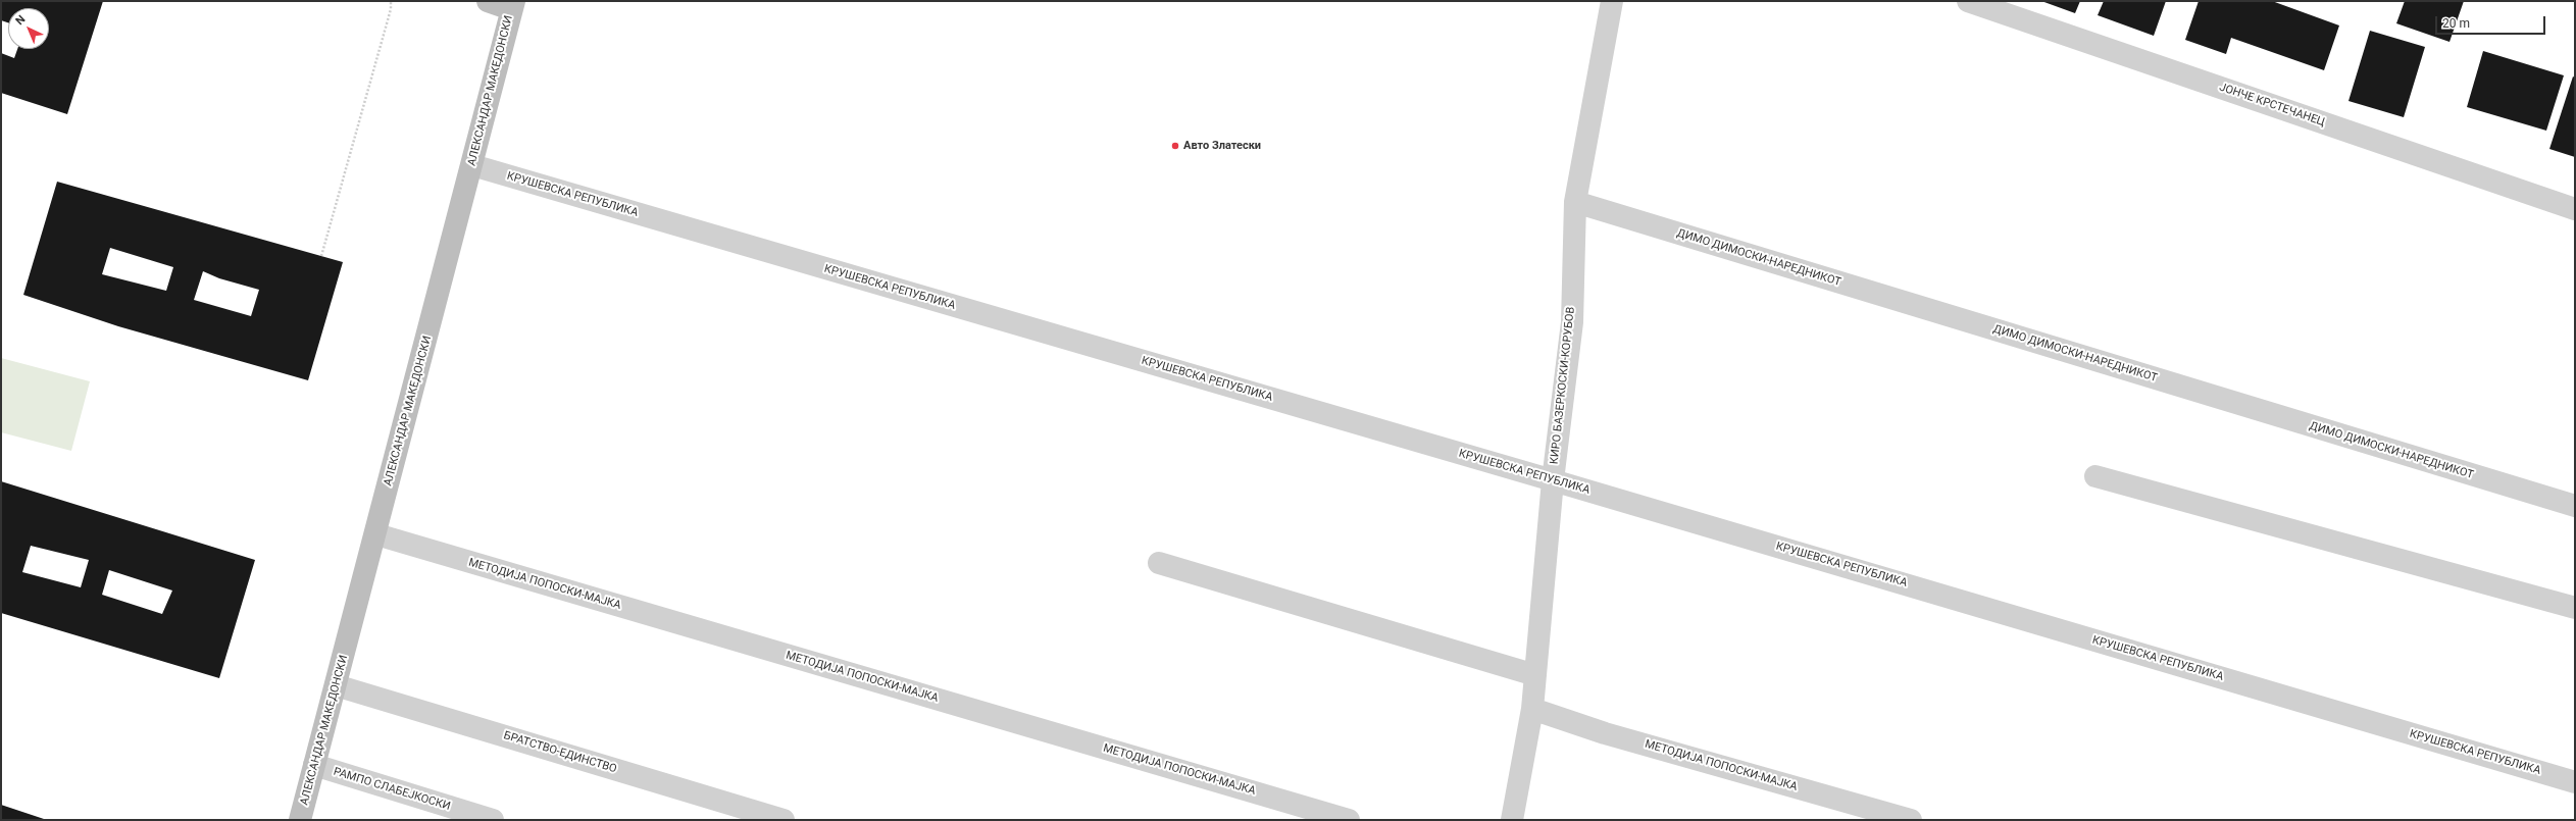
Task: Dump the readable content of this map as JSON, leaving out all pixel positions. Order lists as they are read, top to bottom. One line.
{"streets":{"street":["АЛЕКСАНДАР МАКЕДОНСКИ","ЈОНЧЕ КРСТЕЧАНЕЦ","КРУШЕВСКА РЕПУБЛИКА","ДИМО ДИМОСКИ-НАРЕДНИКОТ","КИРО БАЗЕРКОСКИ-КОРУБОВ","МЕТОДИЈА ПОПОСКИ-МАЈКА","БРАТСТВО-ЕДИНСТВО","РАМПО СЛАБЕЈКОСКИ"]},"crossings":[["АЛЕКСАНДАР МАКЕДОНСКИ","КРУШЕВСКА РЕПУБЛИКА"],["АЛЕКСАНДАР МАКЕДОНСКИ","МЕТОДИЈА ПОПОСКИ-МАЈКА"],["АЛЕКСАНДАР МАКЕДОНСКИ","БРАТСТВО-ЕДИНСТВО"],["АЛЕКСАНДАР МАКЕДОНСКИ","РАМПО СЛАБЕЈКОСКИ"],["КРУШЕВСКА РЕПУБЛИКА","КИРО БАЗЕРКОСКИ-КОРУБОВ"],["ДИМО ДИМОСКИ-НАРЕДНИКОТ","КИРО БАЗЕРКОСКИ-КОРУБОВ"],["КИРО БАЗЕРКОСКИ-КОРУБОВ","МЕТОДИЈА ПОПОСКИ-МАЈКА"]],"places":["Авто Златески"],"scale_bar":"20 m","north":"top left"}
